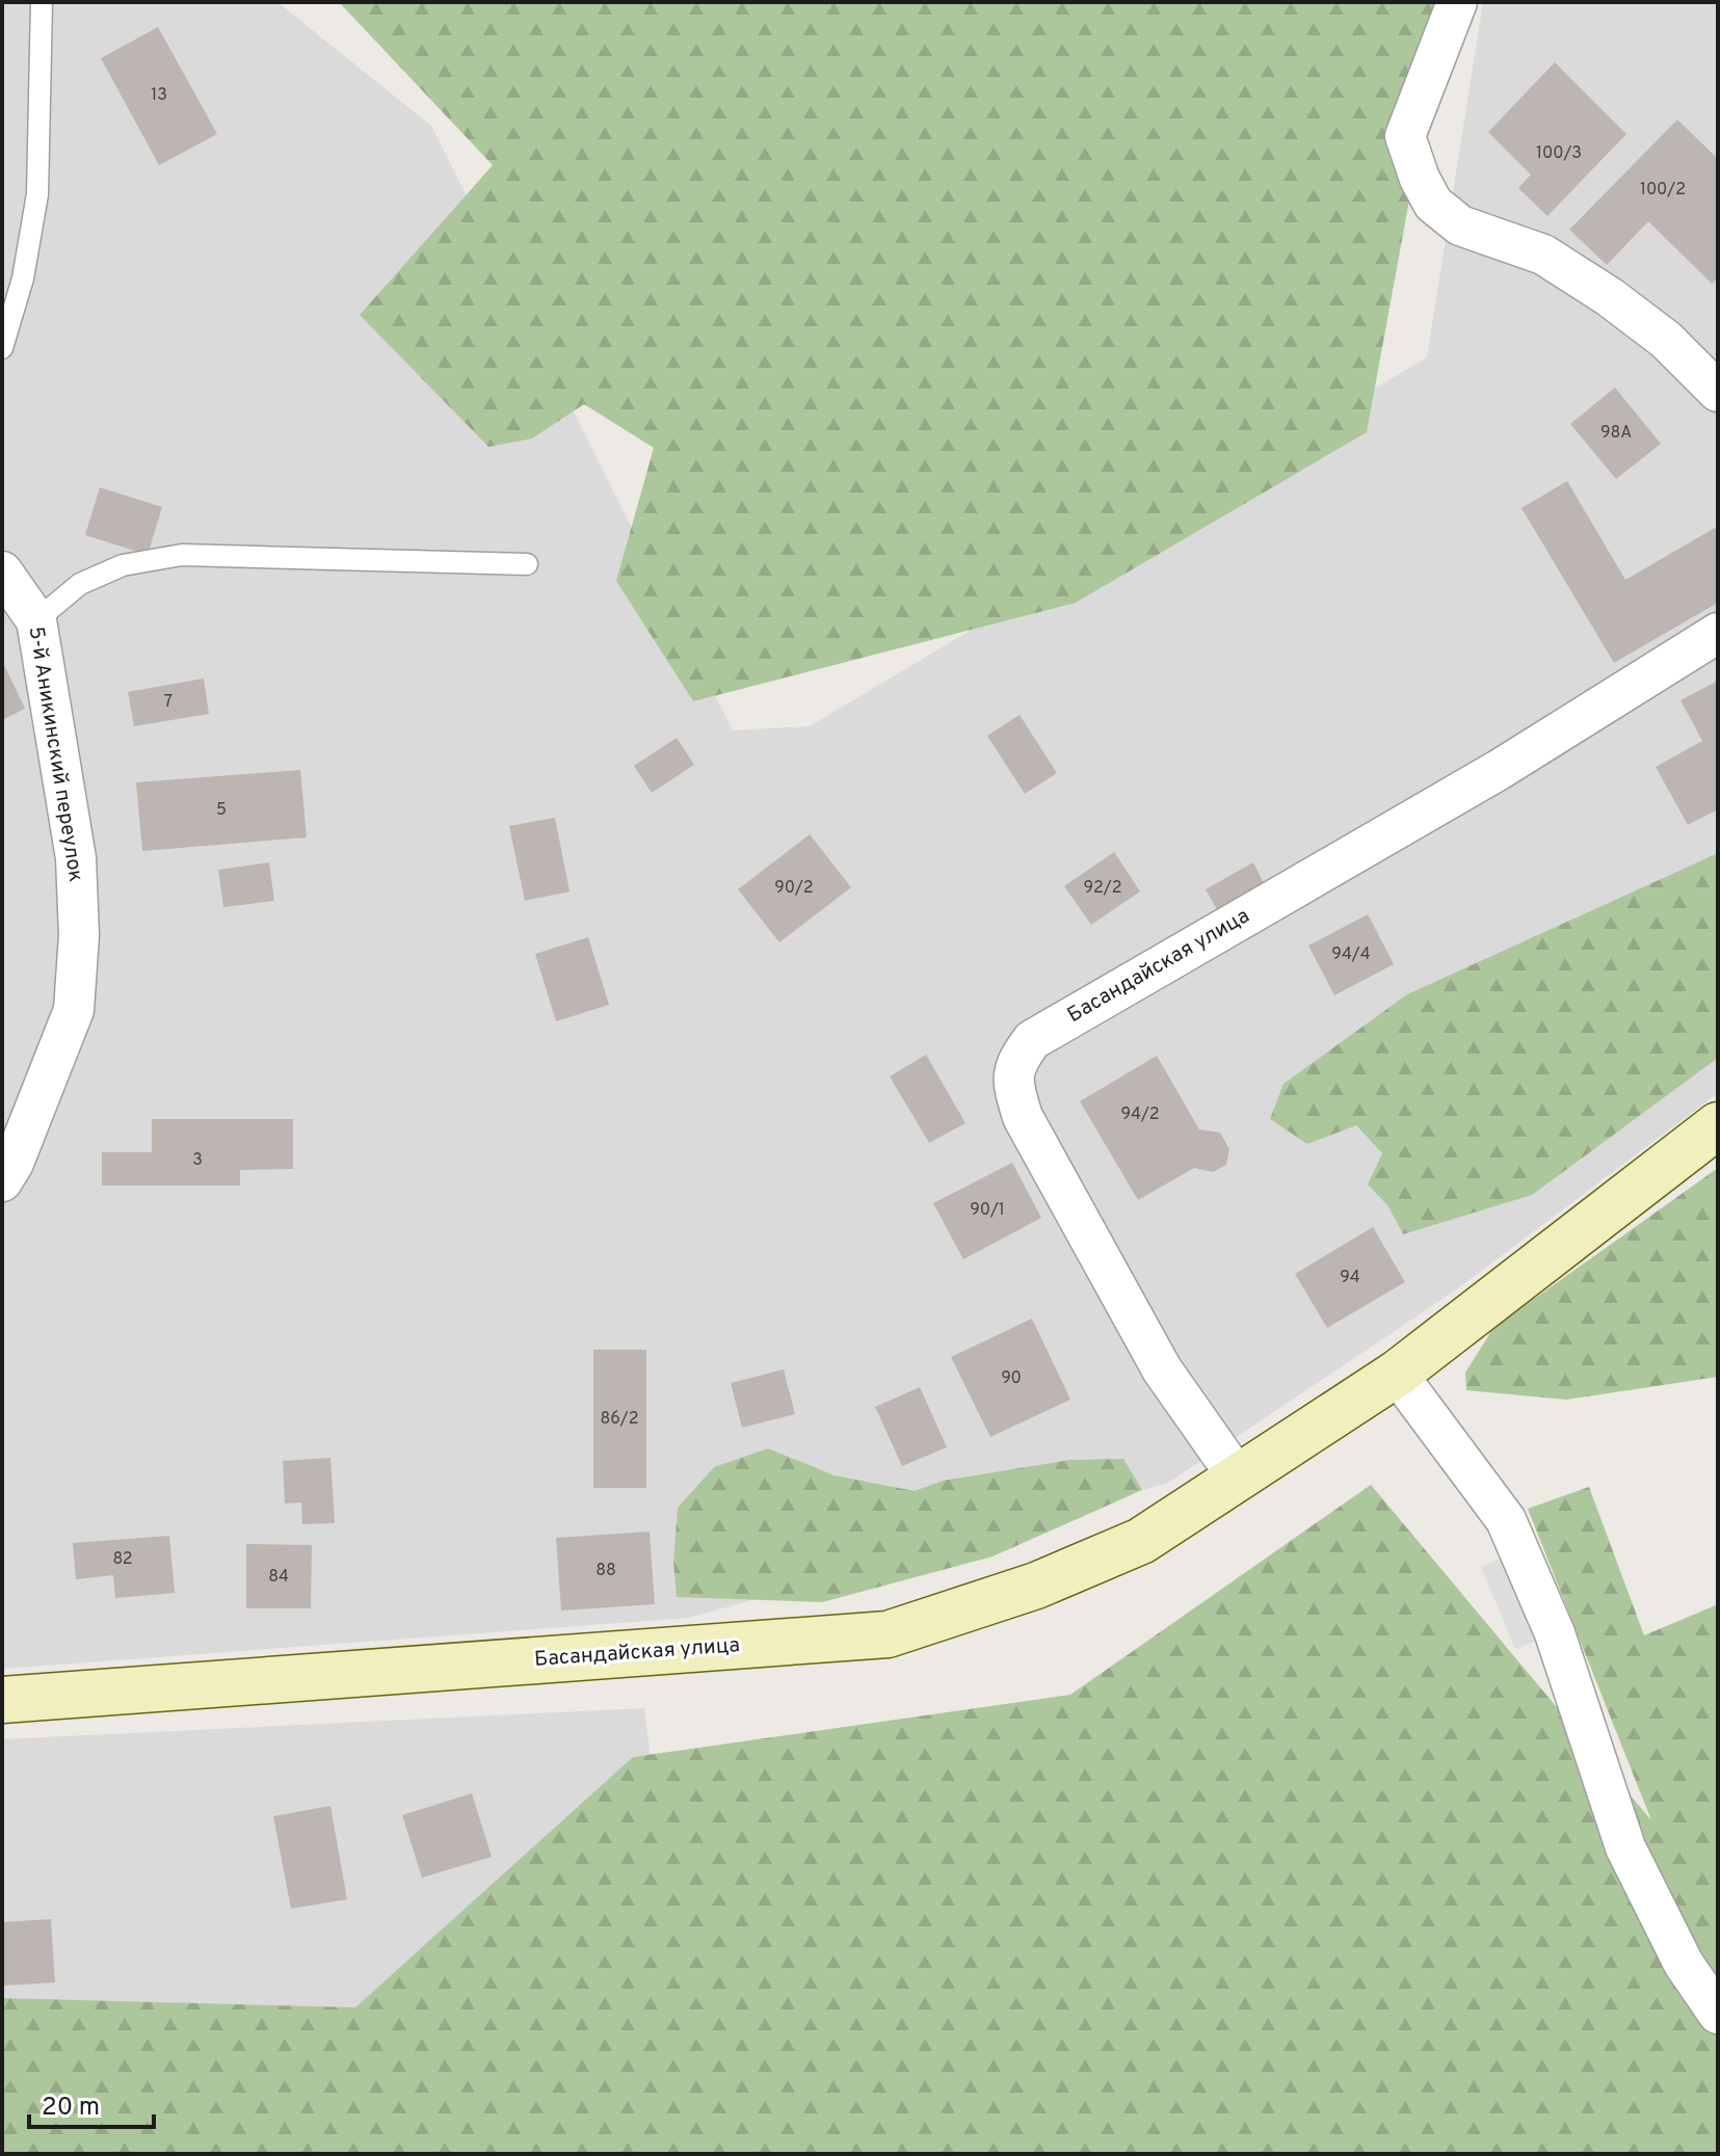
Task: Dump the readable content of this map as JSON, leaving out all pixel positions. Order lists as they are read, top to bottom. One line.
{"streets":{"street":["5-й Аникинский переулок","Басандайская улица"]},"house_numbers":["13","100/3","100/2","98А","7","5","90/2","92/2","94/4","94/2","3","90/1","94","90","86/2","82","88","84"],"scale_bar":"20 m"}
